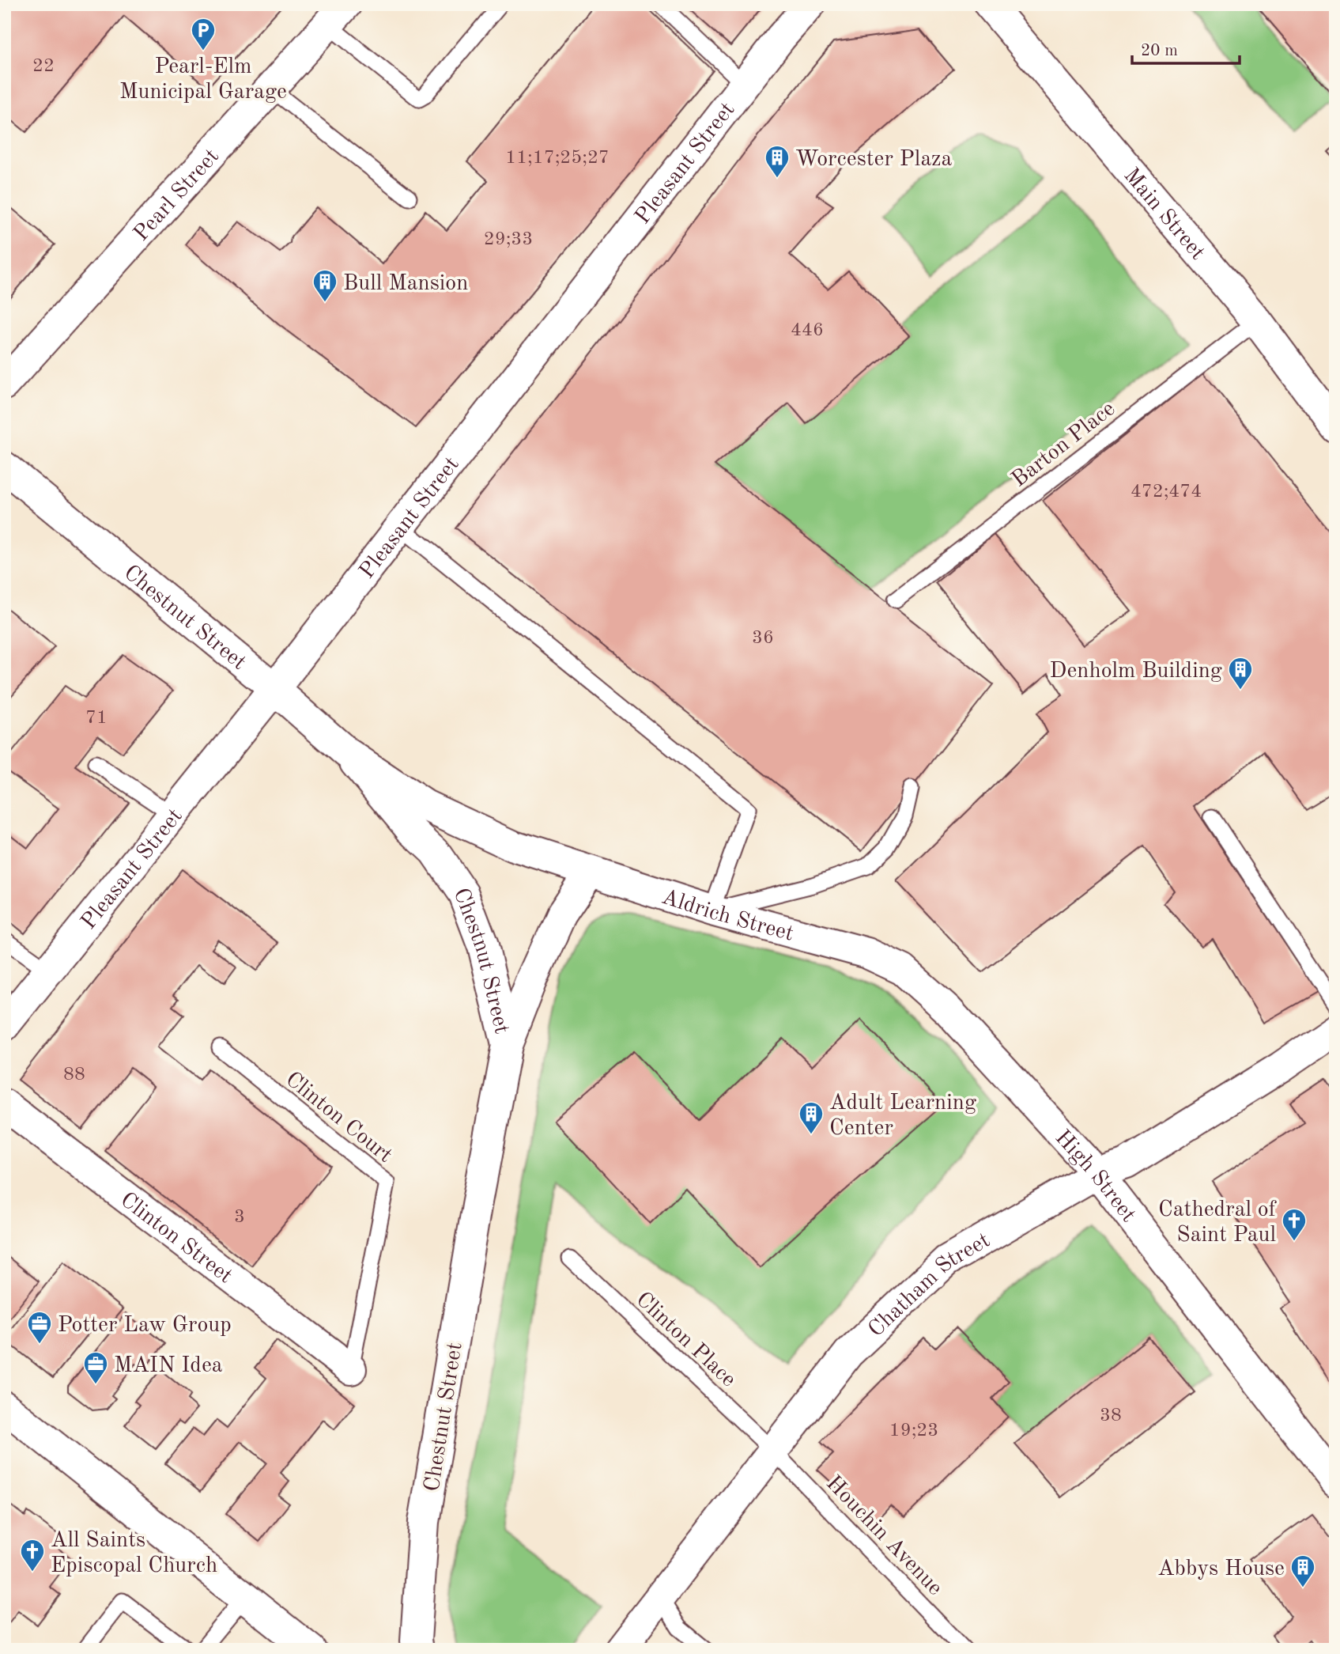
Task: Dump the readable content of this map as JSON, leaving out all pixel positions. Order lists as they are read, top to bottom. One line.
{"streets":{"main road":["Pleasant Street","Pearl Street","Main Street","Chestnut Street","Aldrich Street","High Street","Clinton Street","Chatham Street"],"lane":["Barton Place","Clinton Court","Clinton Place","Houchin Avenue"]},"crossings":[["Pleasant Street","Chestnut Street"],["Main Street","Barton Place"],["Chestnut Street","Aldrich Street"],["Aldrich Street","High Street"],["Clinton Court","Clinton Street"],["High Street","Chatham Street"],["Chatham Street","Clinton Place"],["Chatham Street","Houchin Avenue"],["Clinton Place","Houchin Avenue"]],"places":{"parking":["Pearl-Elm Municipal Garage"],"building":["Worcester Plaza","Bull Mansion","Denholm Building","Adult Learning Center","Abbys House"],"church":["Cathedral of Saint Paul","All Saints Episcopal Church"],"office":["Potter Law Group","MAIN Idea"]},"house_numbers":["22","11;17;25;27","29;33","446","472;474","36","71","88","3","38","19;23"],"scale_bar":"20 m"}
